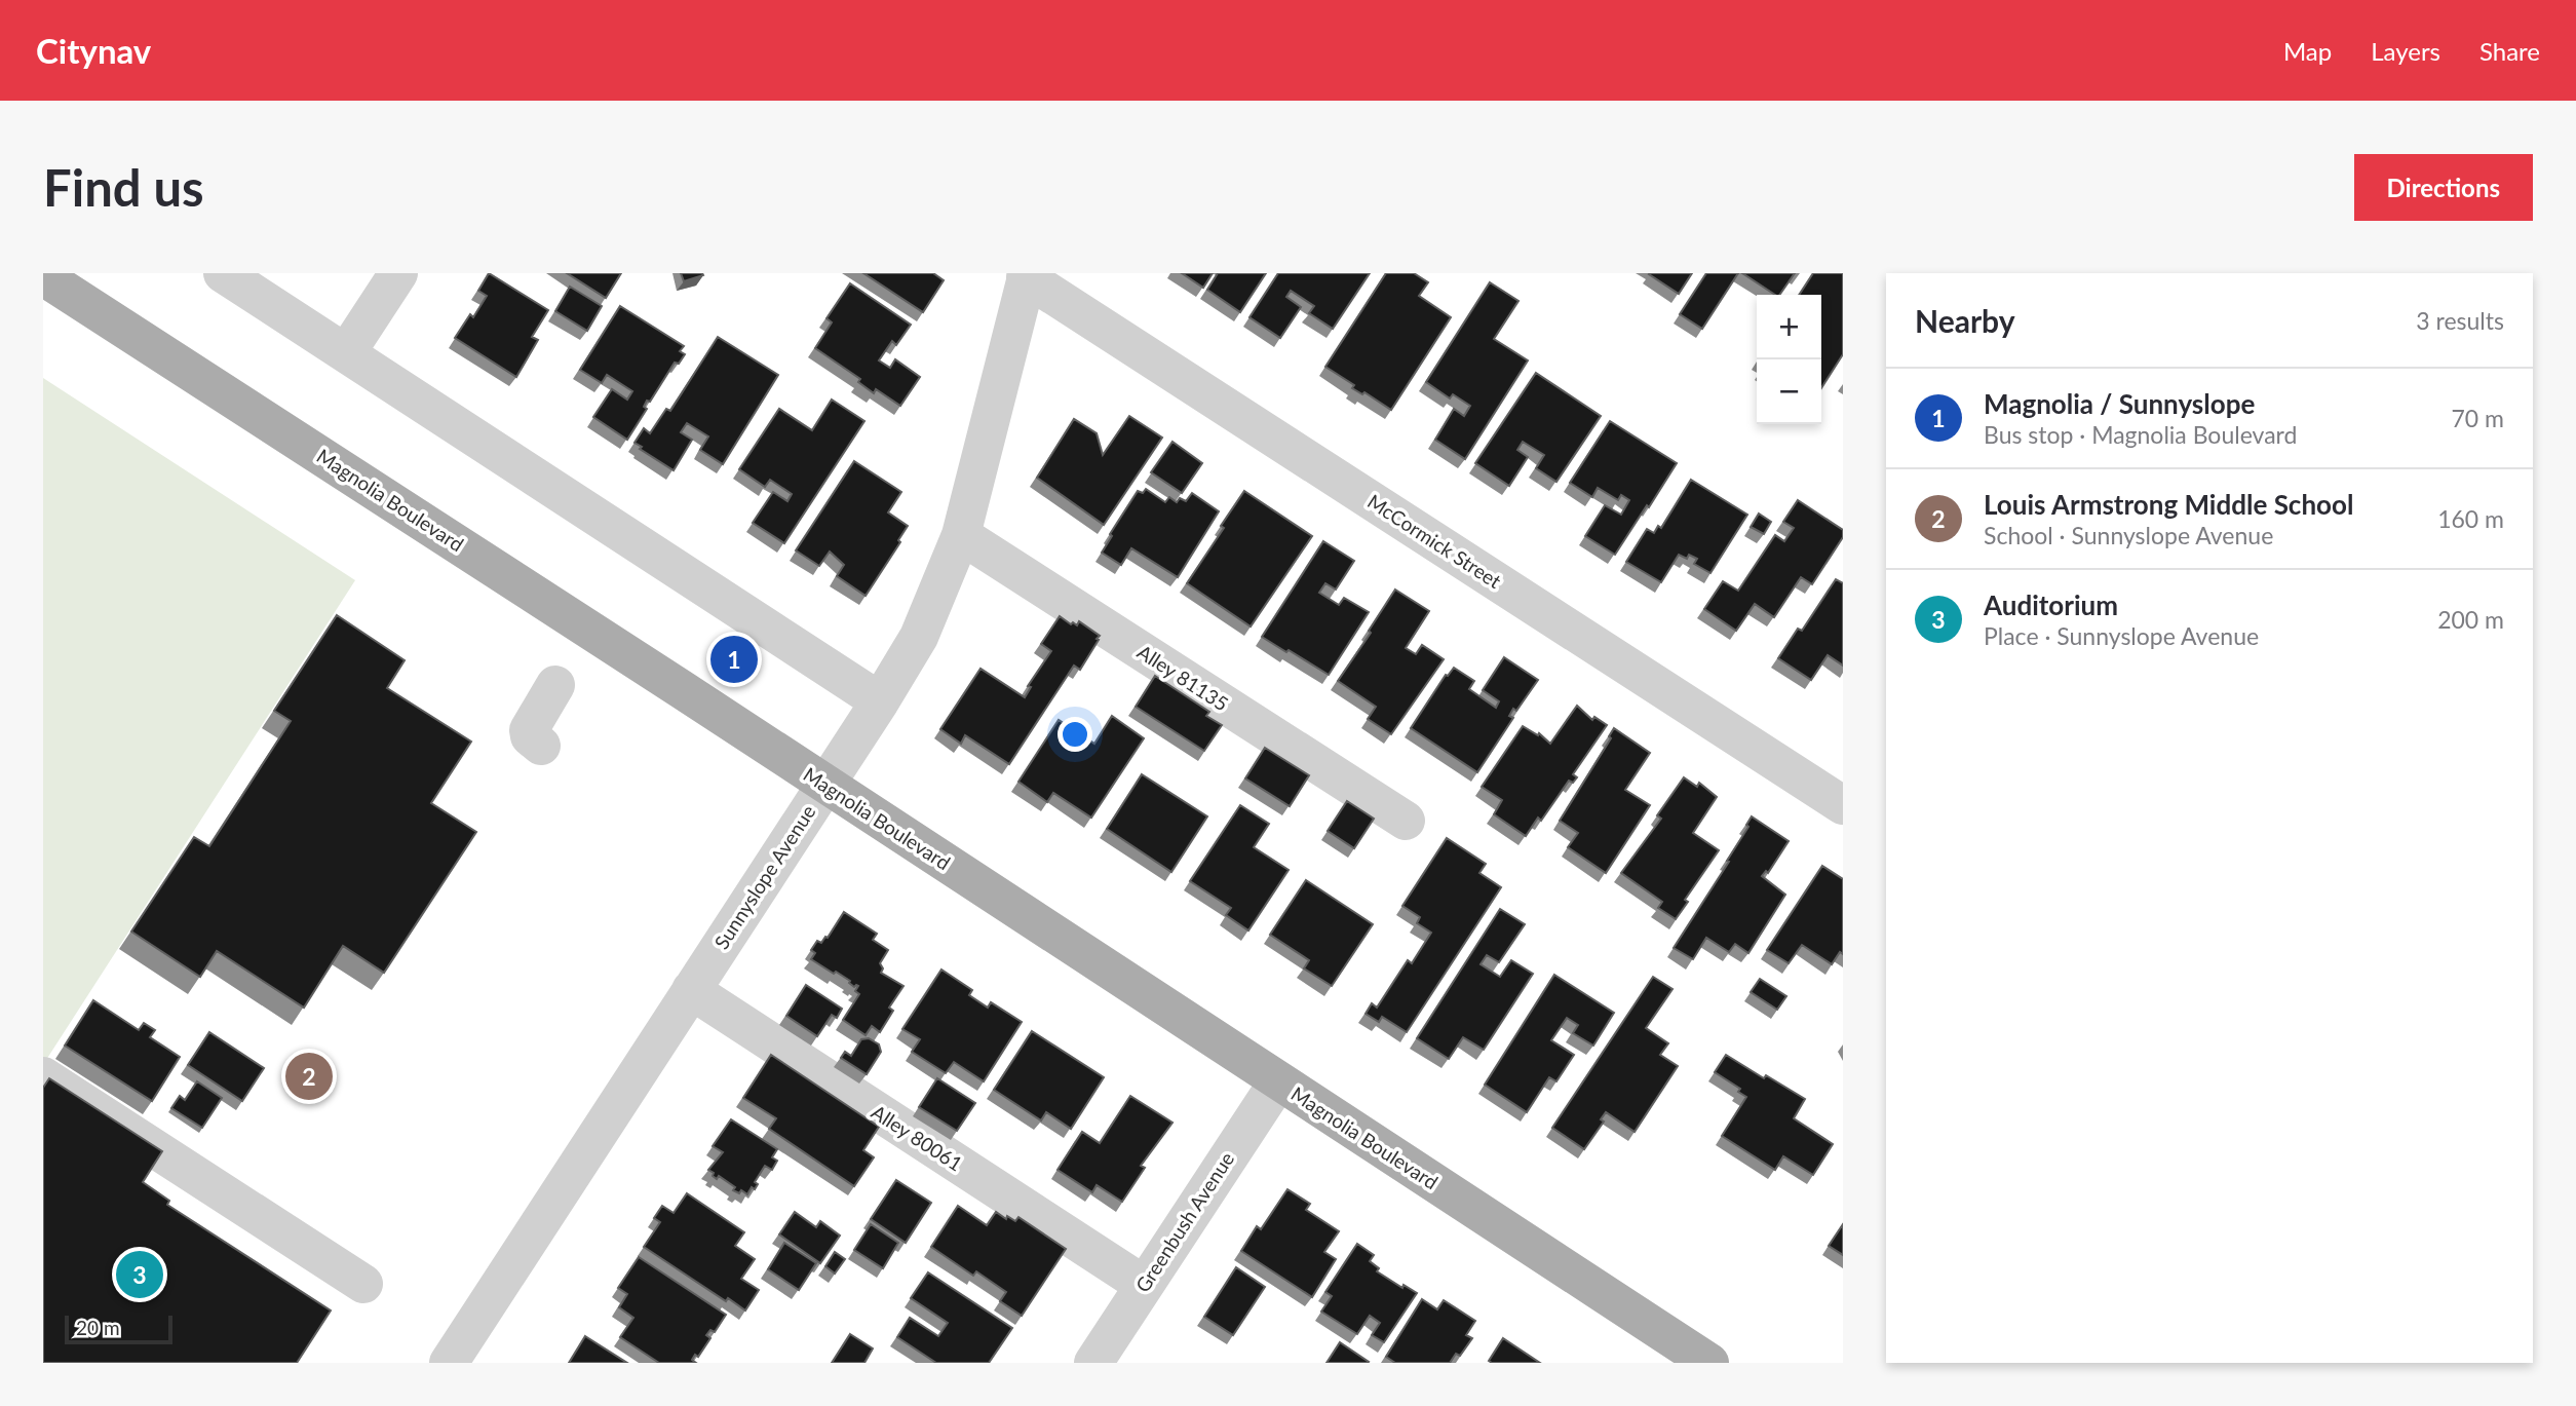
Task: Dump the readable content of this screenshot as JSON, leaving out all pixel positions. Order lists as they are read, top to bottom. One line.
{"streets":{"main road":["Magnolia Boulevard"],"street":["McCormick Street","Alley 81135","Sunnyslope Avenue","Alley 80061","Greenbush Avenue"]},"crossings":[["Magnolia Boulevard","Sunnyslope Avenue"],["Magnolia Boulevard","Greenbush Avenue"],["McCormick Street","Sunnyslope Avenue"],["Alley 81135","Sunnyslope Avenue"],["Sunnyslope Avenue","Alley 80061"],["Alley 80061","Greenbush Avenue"]],"scale_bar":"20 m","page":{"header":"Citynav","nav":["Map","Layers","Share"],"buttons":"Directions","title":"Find us","heading":["Nearby","3 results"],"map_buttons":["+","−"],"list":[{"mark":"1","name":"Magnolia / Sunnyslope","note":"Bus stop · Magnolia Boulevard","value":"70 m"},{"mark":"2","name":"Louis Armstrong Middle School","note":"School · Sunnyslope Avenue","value":"160 m"},{"mark":"3","name":"Auditorium","note":"Place · Sunnyslope Avenue","value":"200 m"}],"pins":["1","2","3"],"scale":"20 m"}}
